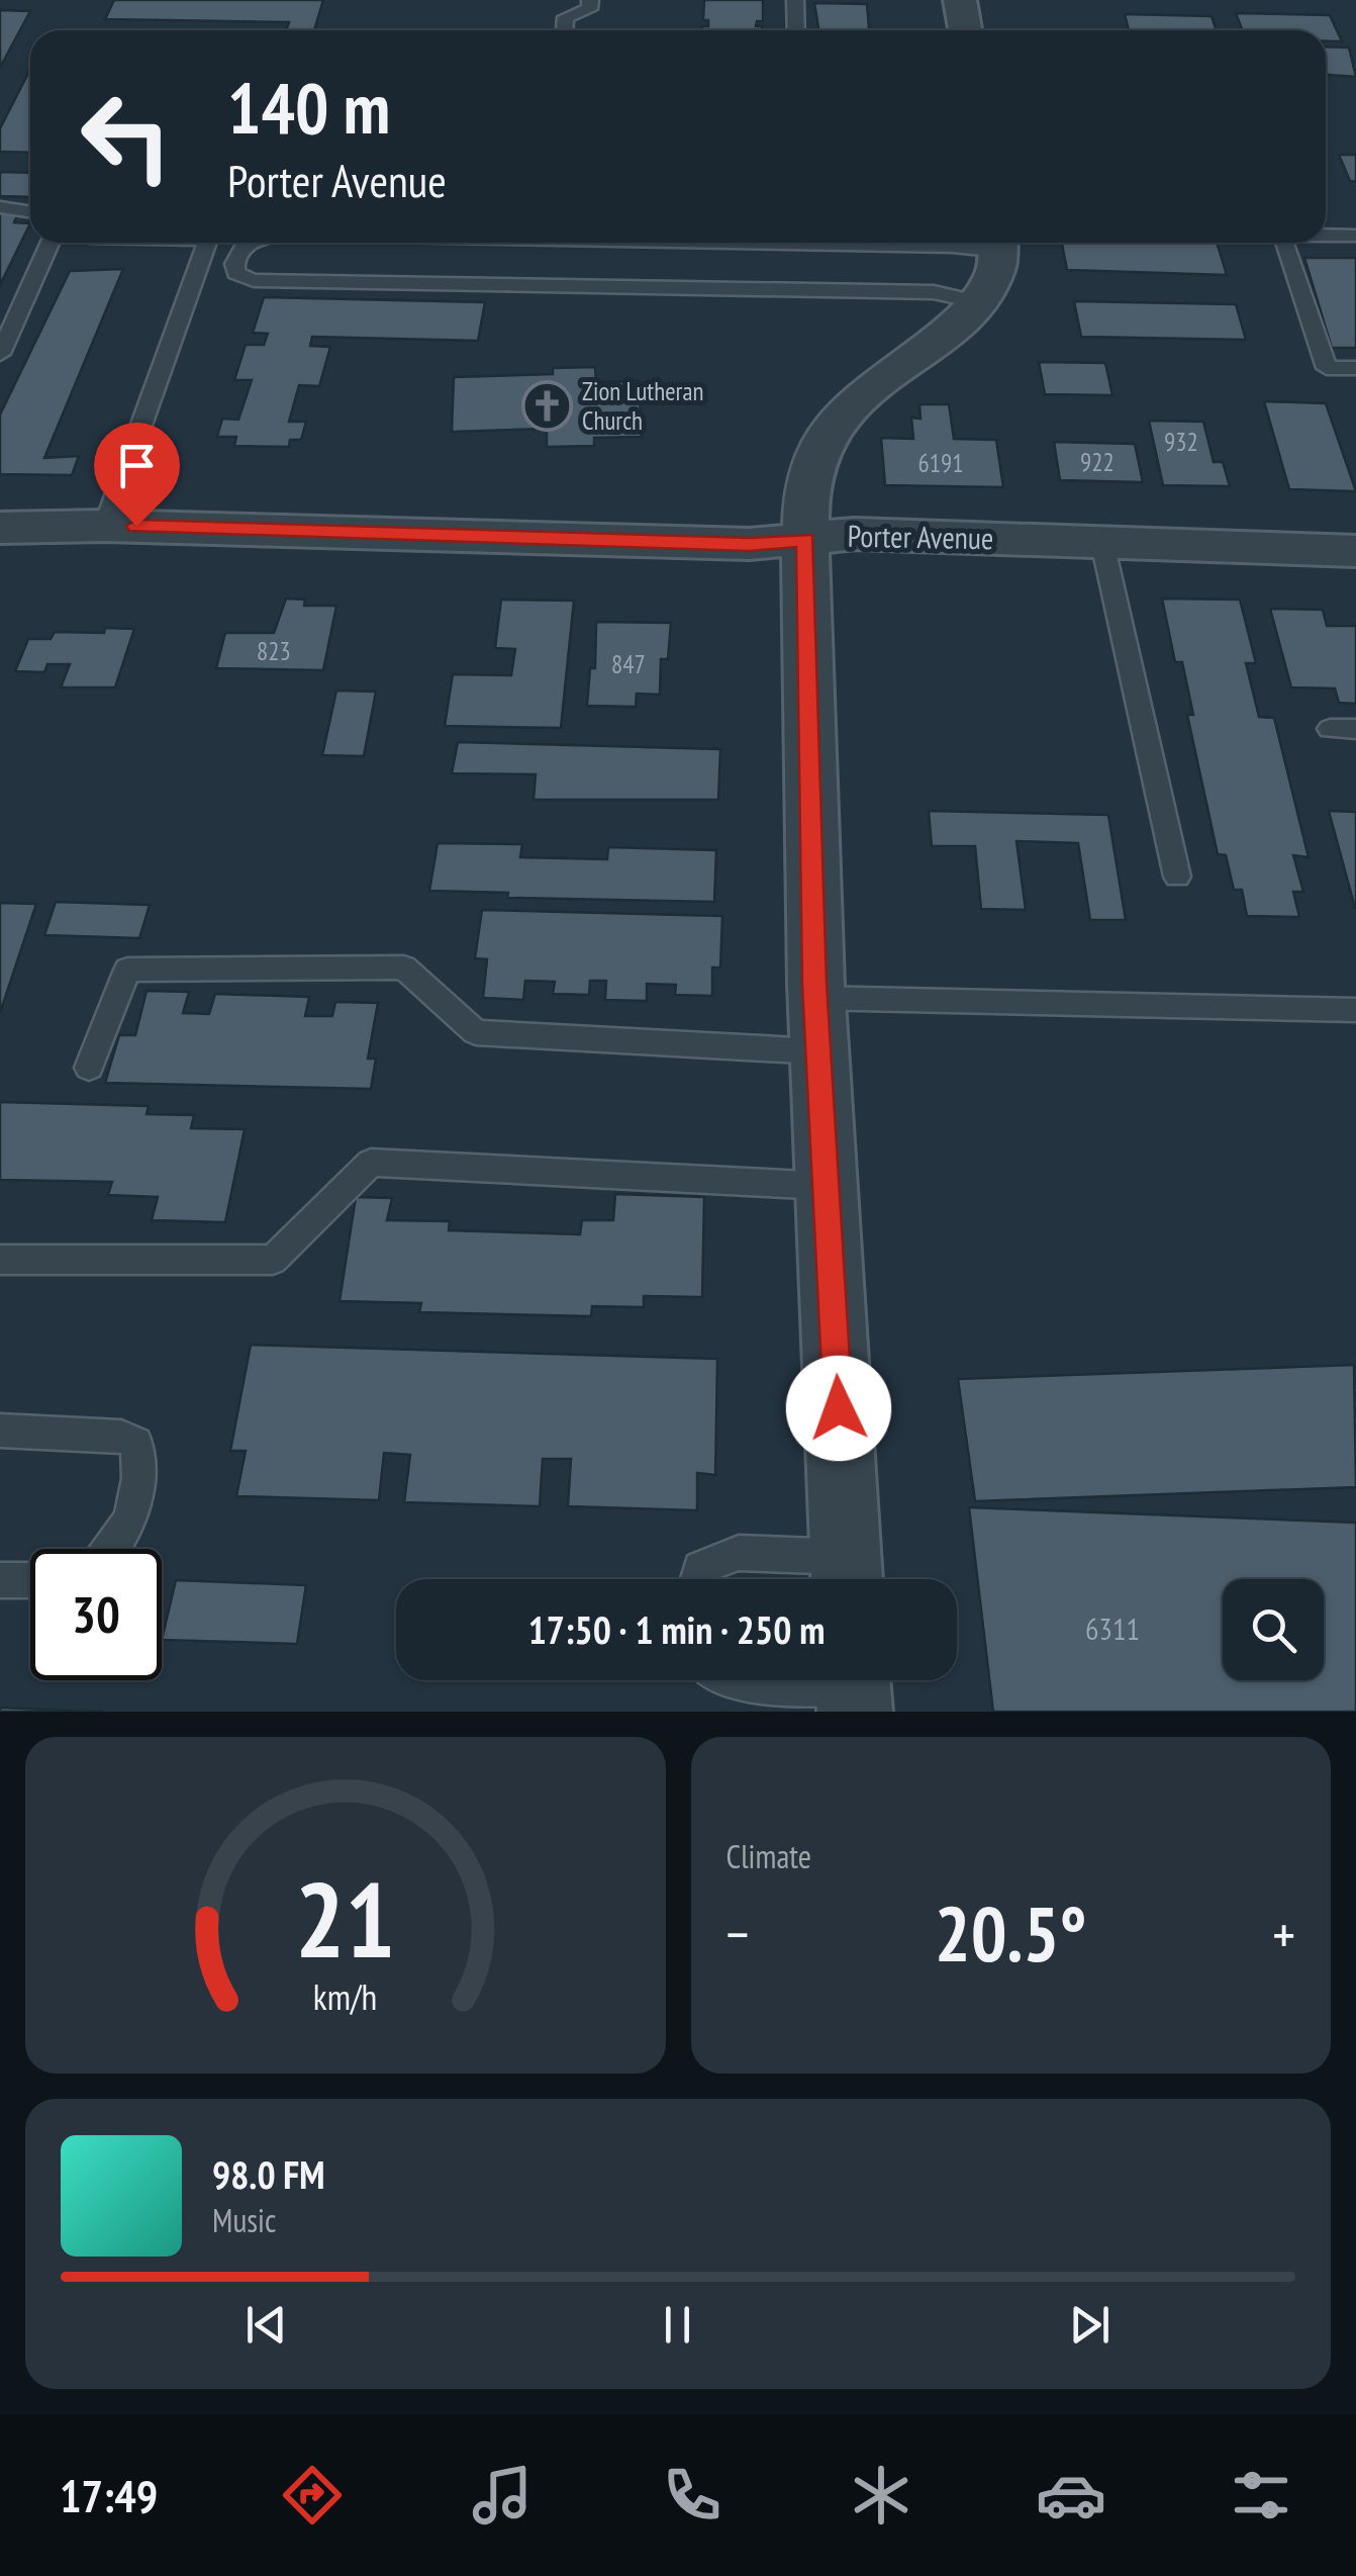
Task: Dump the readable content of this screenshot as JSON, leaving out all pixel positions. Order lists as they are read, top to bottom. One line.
{"streets":{"street":["Porter Avenue"]},"places":{"church":["Zion Lutheran Church"]},"house_numbers":["932","922","6191","823","847","6311"],"page":{"turn":["140 m","Porter Avenue"],"limit":"30","trip":"17:50 · 1 min · 250 m","tile":"Climate","heat":["−","20.5°","+"],"song":["98.0 FM","Music"],"tabs":"17:49","gauge":["21","km/h"]}}
